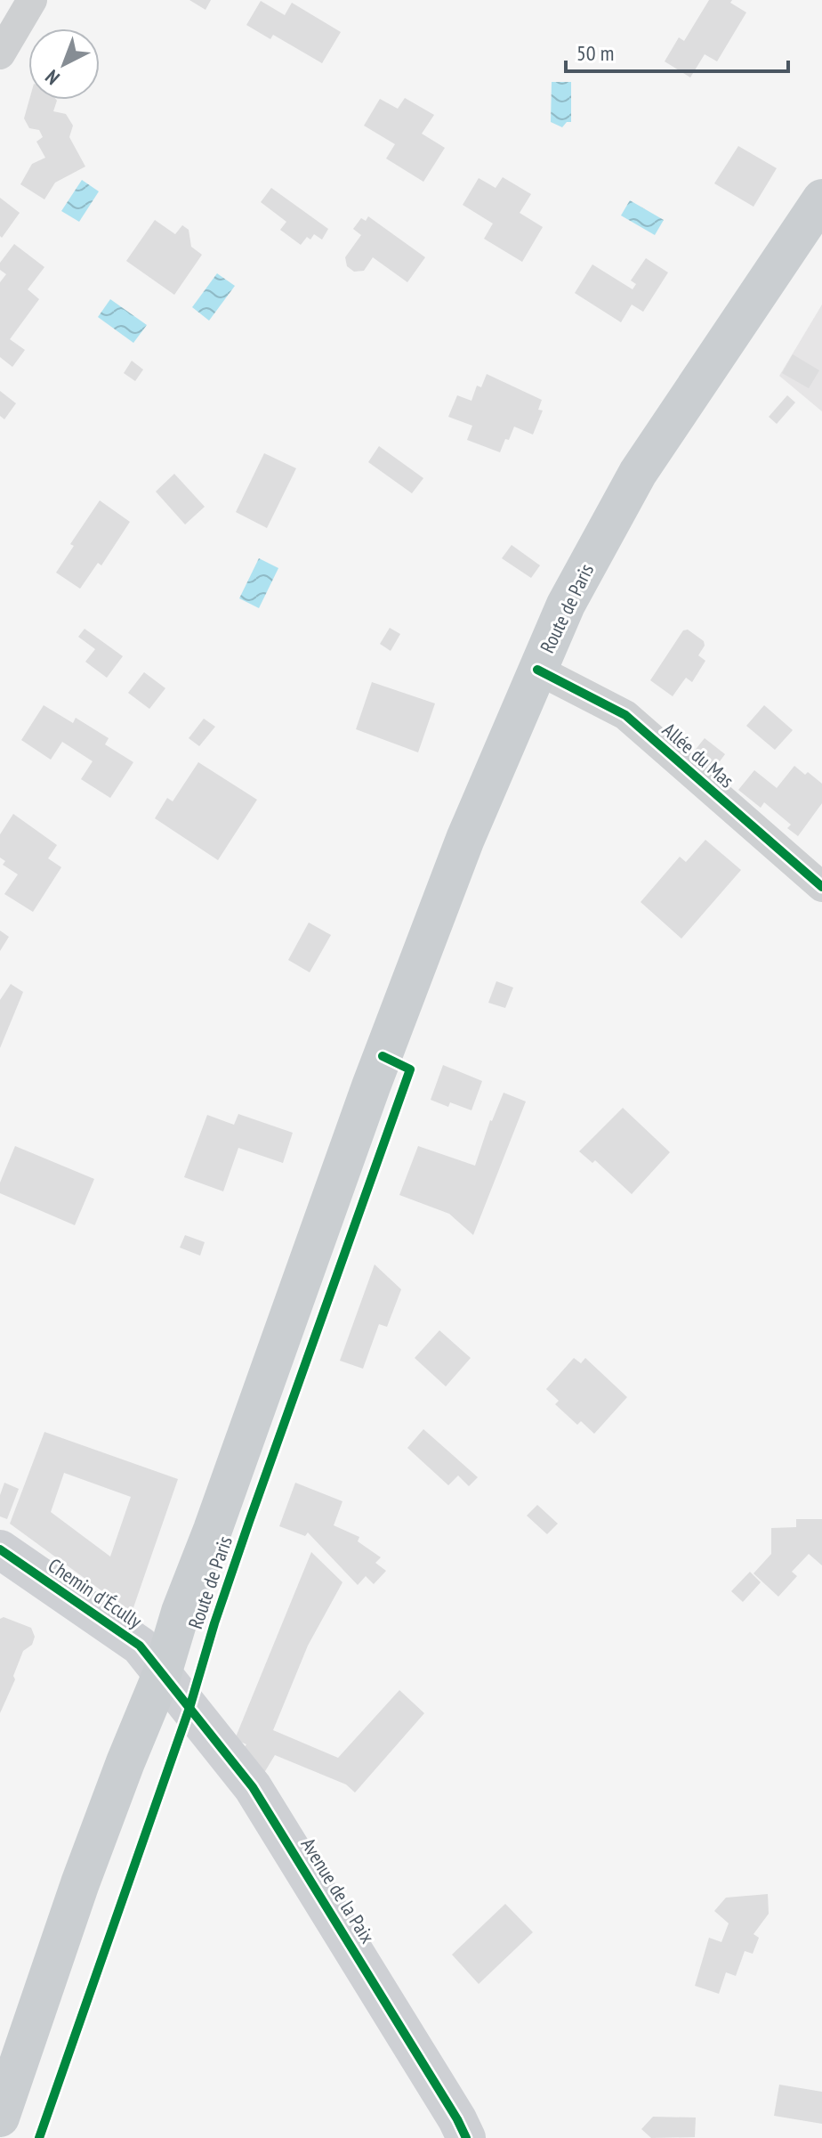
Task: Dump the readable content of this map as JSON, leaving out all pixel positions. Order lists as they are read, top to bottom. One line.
{"streets":{"main road":["Route de Paris"],"street":["Allée du Mas","Chemin d'Écully","Avenue de la Paix"]},"crossings":[["Route de Paris","Allée du Mas"],["Route de Paris","Chemin d'Écully"],["Route de Paris","Avenue de la Paix"],["Chemin d'Écully","Avenue de la Paix"]],"scale_bar":"50 m","north":"bottom left"}
